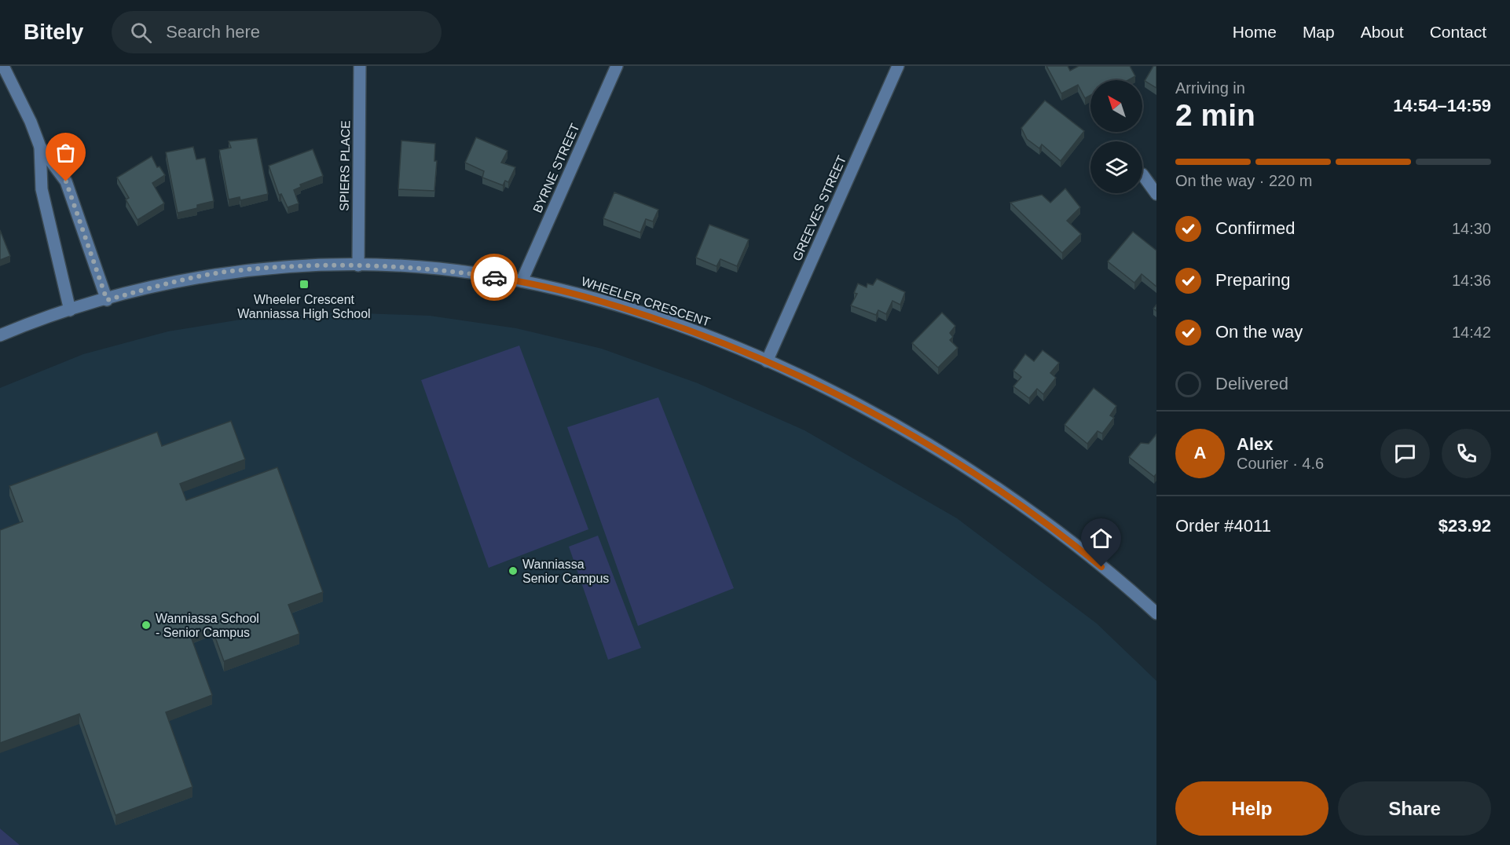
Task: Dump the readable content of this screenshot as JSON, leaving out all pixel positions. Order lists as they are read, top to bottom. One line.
{"streets":{"street":["SPIERS PLACE","BYRNE STREET","GREEVES STREET","WHEELER CRESCENT"]},"crossings":[["SPIERS PLACE","WHEELER CRESCENT"],["BYRNE STREET","WHEELER CRESCENT"],["GREEVES STREET","WHEELER CRESCENT"]],"places":{"transit":["Wheeler Crescent Wanniassa High School"],"other":["Wanniassa Senior Campus","Wanniassa School - Senior Campus"]},"north":"top left","page":{"header":"Bitely","search":"Search here","nav":["Home","Map","About","Contact"],"heading":["2 min","Arriving in","14:54–14:59"],"panel":["Alex","Courier · 4.6","Order #4011","$23.92"],"bar":"On the way · 220 m","list":[["Confirmed","14:30"],["Preparing","14:36"],["On the way","14:42"],"Delivered"],"round":"A","buttons":["Help","Share"]}}
